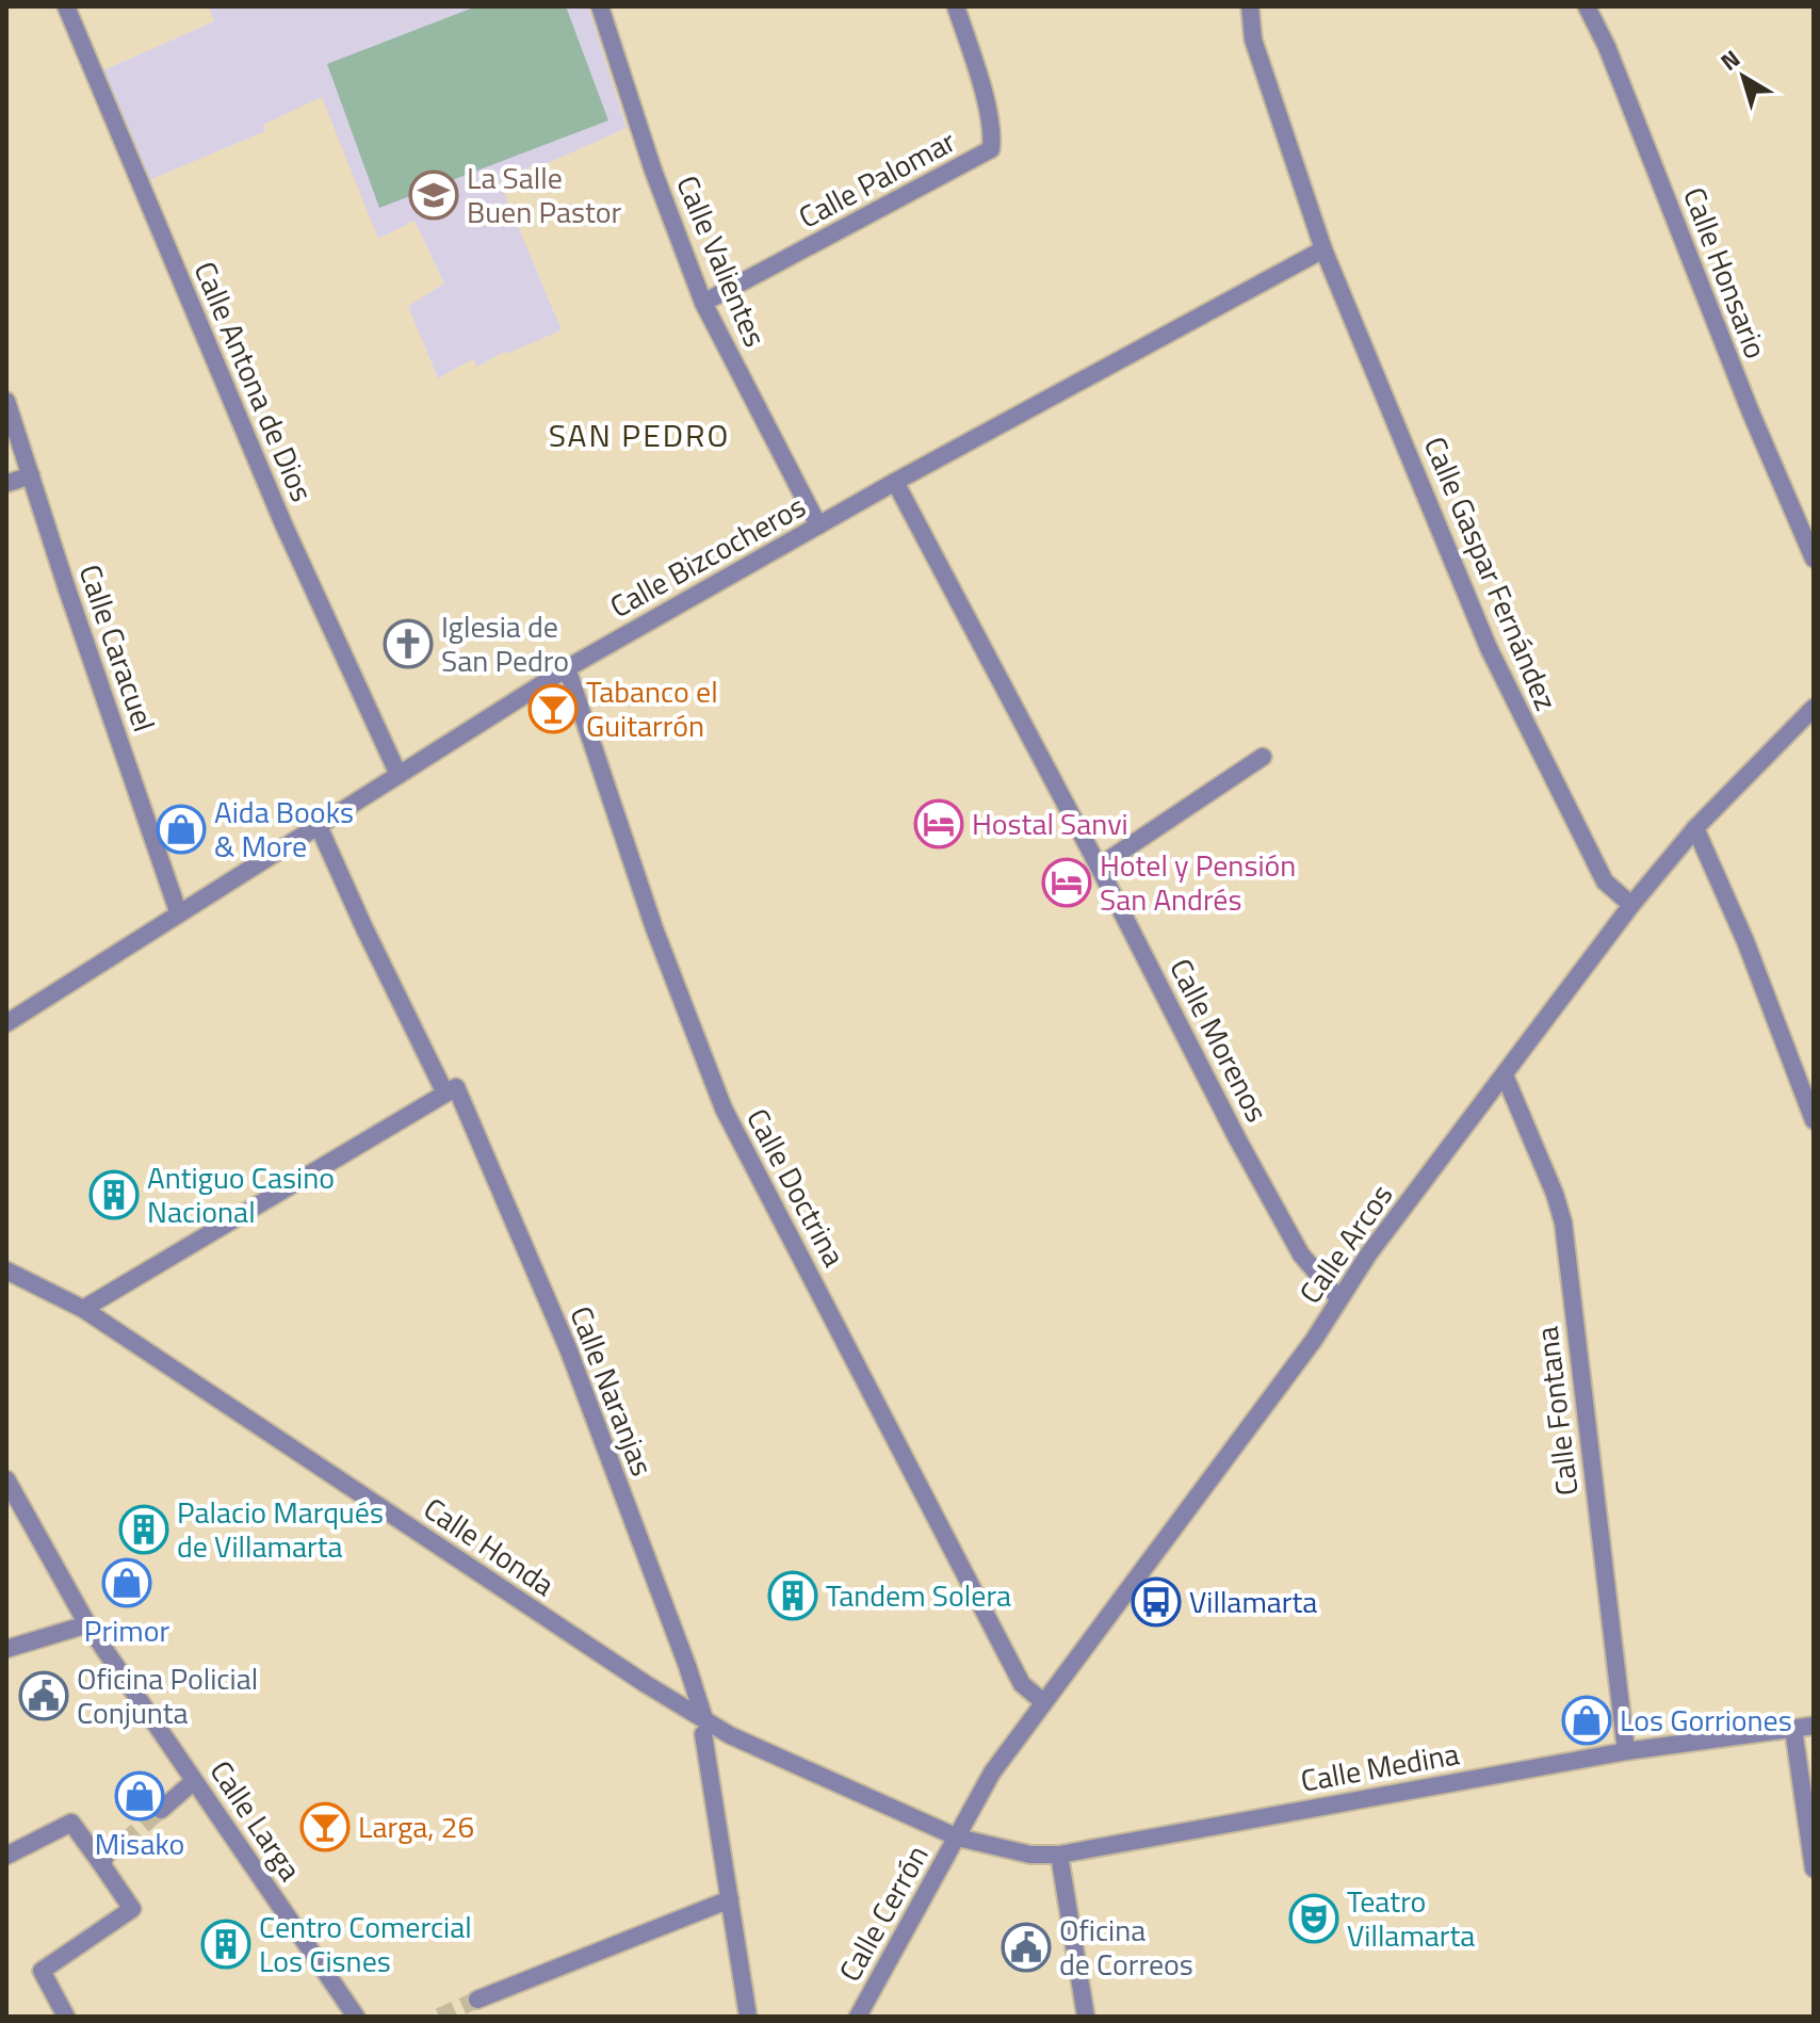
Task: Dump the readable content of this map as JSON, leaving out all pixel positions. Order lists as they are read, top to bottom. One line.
{"streets":{"street":["Calle Palomar","Calle Valientes","Calle Honsario","Calle Antona de Dios","Calle Bizcocheros","Calle Gaspar Fernández","Calle Caracuel","Calle Morenos","Calle Doctrina","Calle Arcos","Calle Naranjas","Calle Fontana","Calle Honda","Calle Medina","Calle Larga","Calle Cerrón"]},"crossings":[["Calle Palomar","Calle Valientes"],["Calle Valientes","Calle Bizcocheros"],["Calle Antona de Dios","Calle Bizcocheros"],["Calle Bizcocheros","Calle Gaspar Fernández"],["Calle Bizcocheros","Calle Caracuel"],["Calle Bizcocheros","Calle Morenos"],["Calle Bizcocheros","Calle Doctrina"],["Calle Bizcocheros","Calle Naranjas"],["Calle Gaspar Fernández","Calle Arcos"],["Calle Morenos","Calle Arcos"],["Calle Doctrina","Calle Arcos"],["Calle Arcos","Calle Fontana"],["Calle Arcos","Calle Honda"],["Calle Arcos","Calle Medina"],["Calle Arcos","Calle Cerrón"],["Calle Naranjas","Calle Honda"],["Calle Fontana","Calle Medina"],["Calle Honda","Calle Medina"],["Calle Honda","Calle Cerrón"],["Calle Medina","Calle Cerrón"]],"districts":["SAN PEDRO"],"places":{"school or university":["La Salle Buen Pastor"],"church":["Iglesia de San Pedro"],"bar":["Tabanco el Guitarrón","Larga, 26"],"hotel":["Hostal Sanvi","Hotel y Pensión San Andrés"],"shop":["Aida Books & More","Primor","Los Gorriones","Misako"],"building":["Antiguo Casino Nacional","Palacio Marqués de Villamarta","Tandem Solera","Centro Comercial Los Cisnes"],"bus stop":["Villamarta"],"public building":["Oficina Policial Conjunta","Oficina de Correos"],"theatre":["Teatro Villamarta"]},"north":"top left"}
